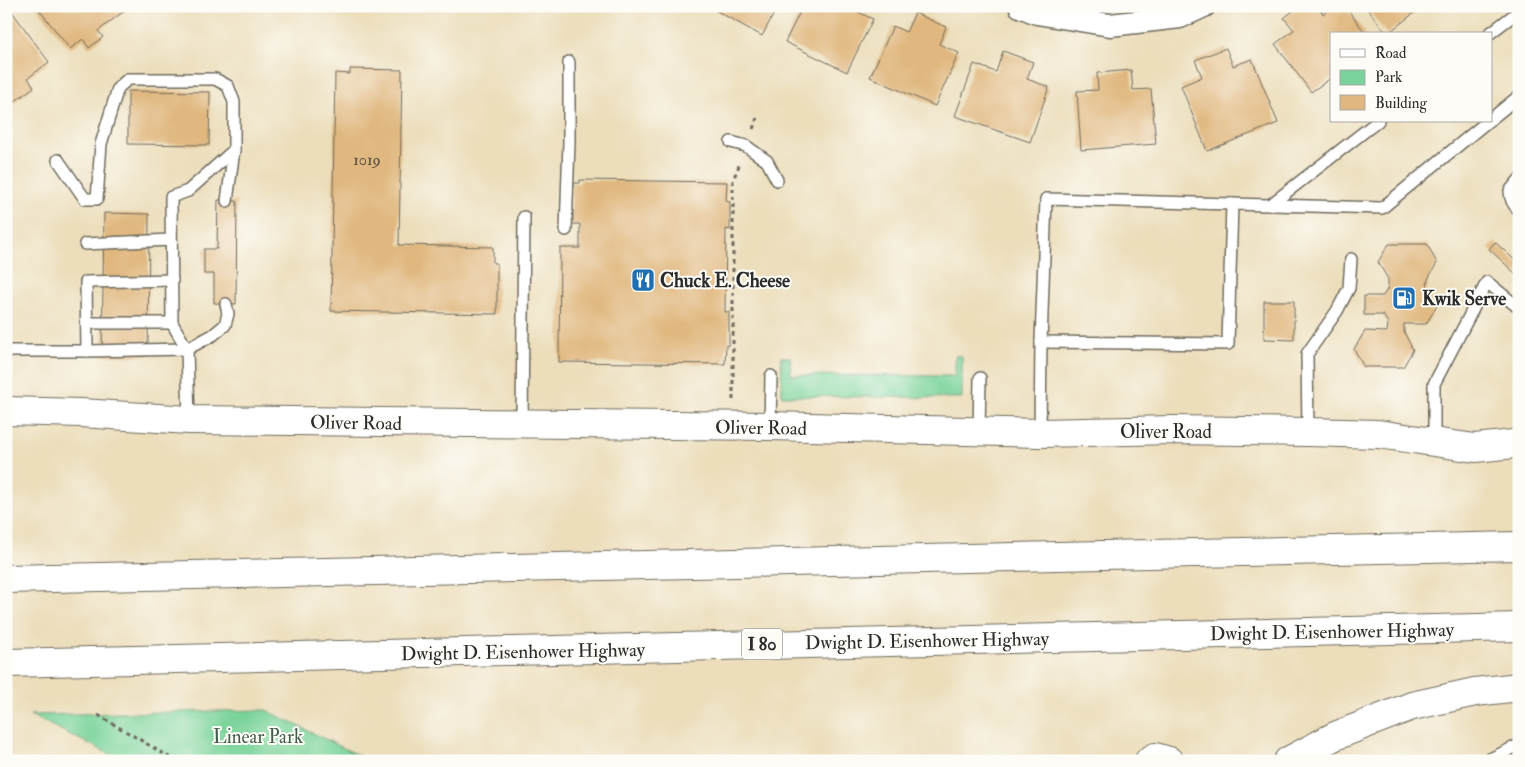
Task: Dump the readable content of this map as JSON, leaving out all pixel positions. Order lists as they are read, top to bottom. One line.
{"streets":{"main road":["Oliver Road","Dwight D. Eisenhower Highway","I 80"]},"parks":["Linear Park"],"places":{"restaurant":["Chuck E. Cheese"],"fuel station":["Kwik Serve"]},"house_numbers":["1019"],"legend":["Road","Park","Building"]}
